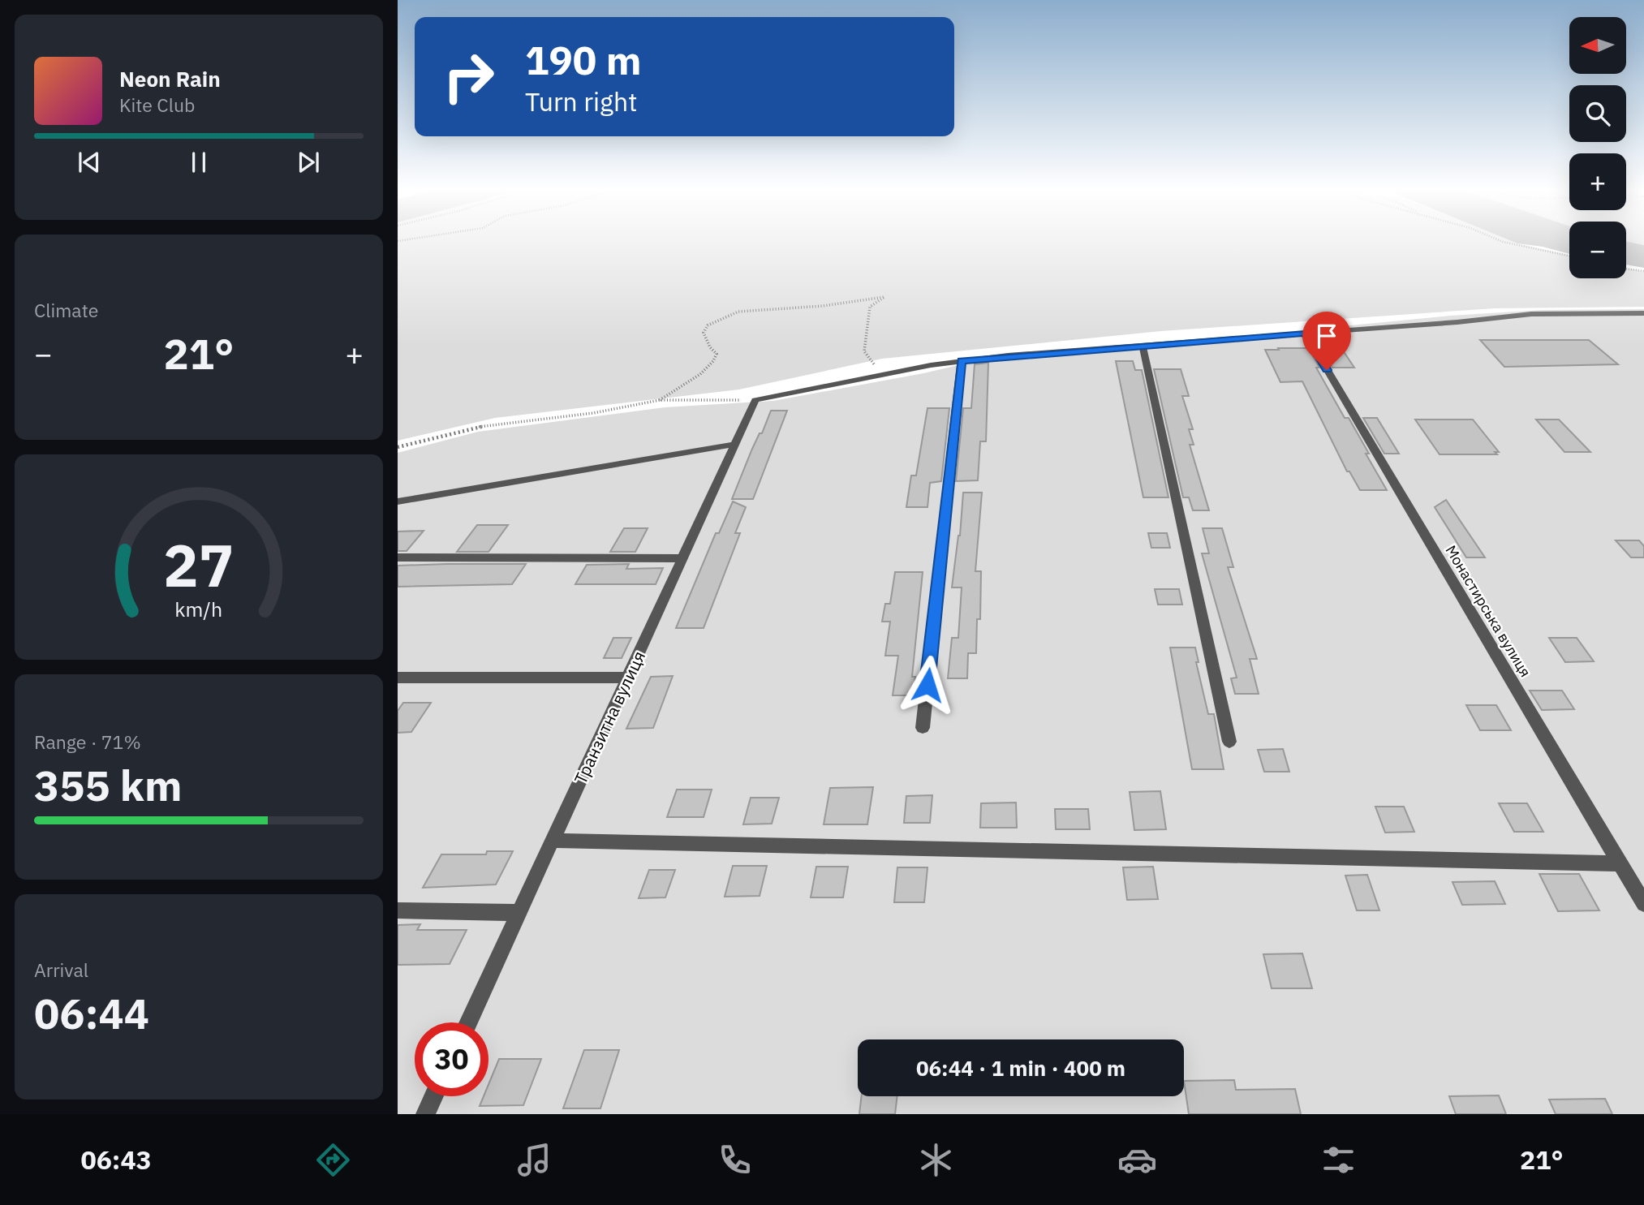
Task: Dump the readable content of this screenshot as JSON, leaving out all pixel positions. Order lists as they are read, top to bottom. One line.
{"streets":{"street":["Монастирська вулиця","Транзитна вулиця"]},"north":"left","page":{"map_buttons":["+","−"],"turn":["190 m","Turn right"],"song":["Neon Rain","Kite Club"],"tile":["Climate",["Range · 71%","355 km"],["Arrival","06:44"]],"heat":["−","21°","+"],"limit":"30","trip":"06:44 · 1 min · 400 m","tabs":["06:43","21°"],"gauge":["27","km/h"]}}
